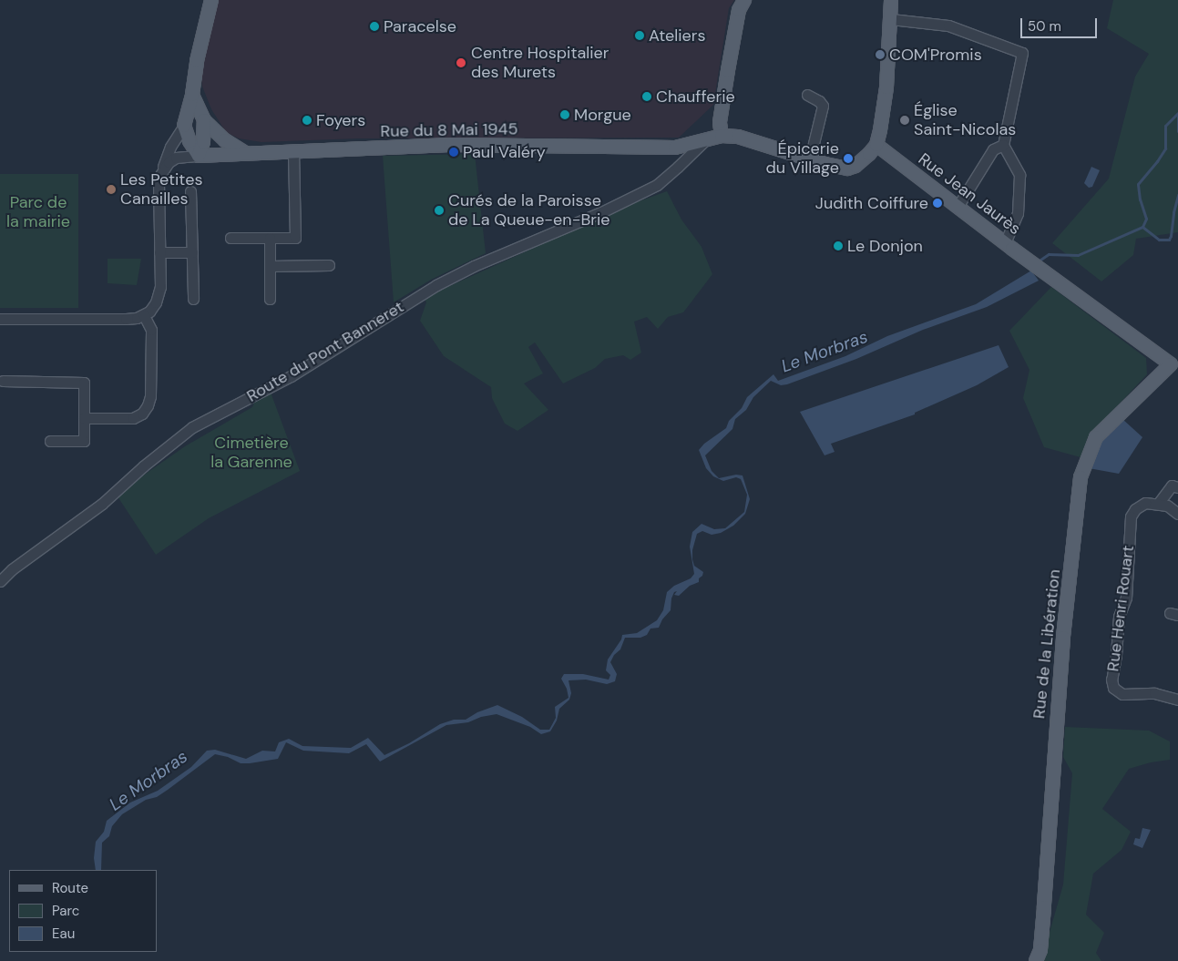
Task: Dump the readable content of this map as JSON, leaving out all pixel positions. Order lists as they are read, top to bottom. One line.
{"streets":{"main road":["Rue du 8 Mai 1945","Rue Jean Jaurès","Rue de la Libération"],"street":["Route du Pont Banneret","Rue Henri Rouart"]},"crossings":[["Rue du 8 Mai 1945","Route du Pont Banneret"],["Rue Jean Jaurès","Rue de la Libération"]],"water":["Le Morbras"],"parks":["Parc de la mairie","Cimetière la Garenne"],"places":["Paracelse","Ateliers","COM'Promis","Centre Hospitalier des Murets","Chaufferie","Morgue","Foyers","Église Saint-Nicolas","Paul Valéry","Épicerie du Village","Les Petites Canailles","Judith Coiffure","Curés de la Paroisse de La Queue-en-Brie","Le Donjon"],"legend":["Route","Parc","Eau"],"scale_bar":"50 m"}
